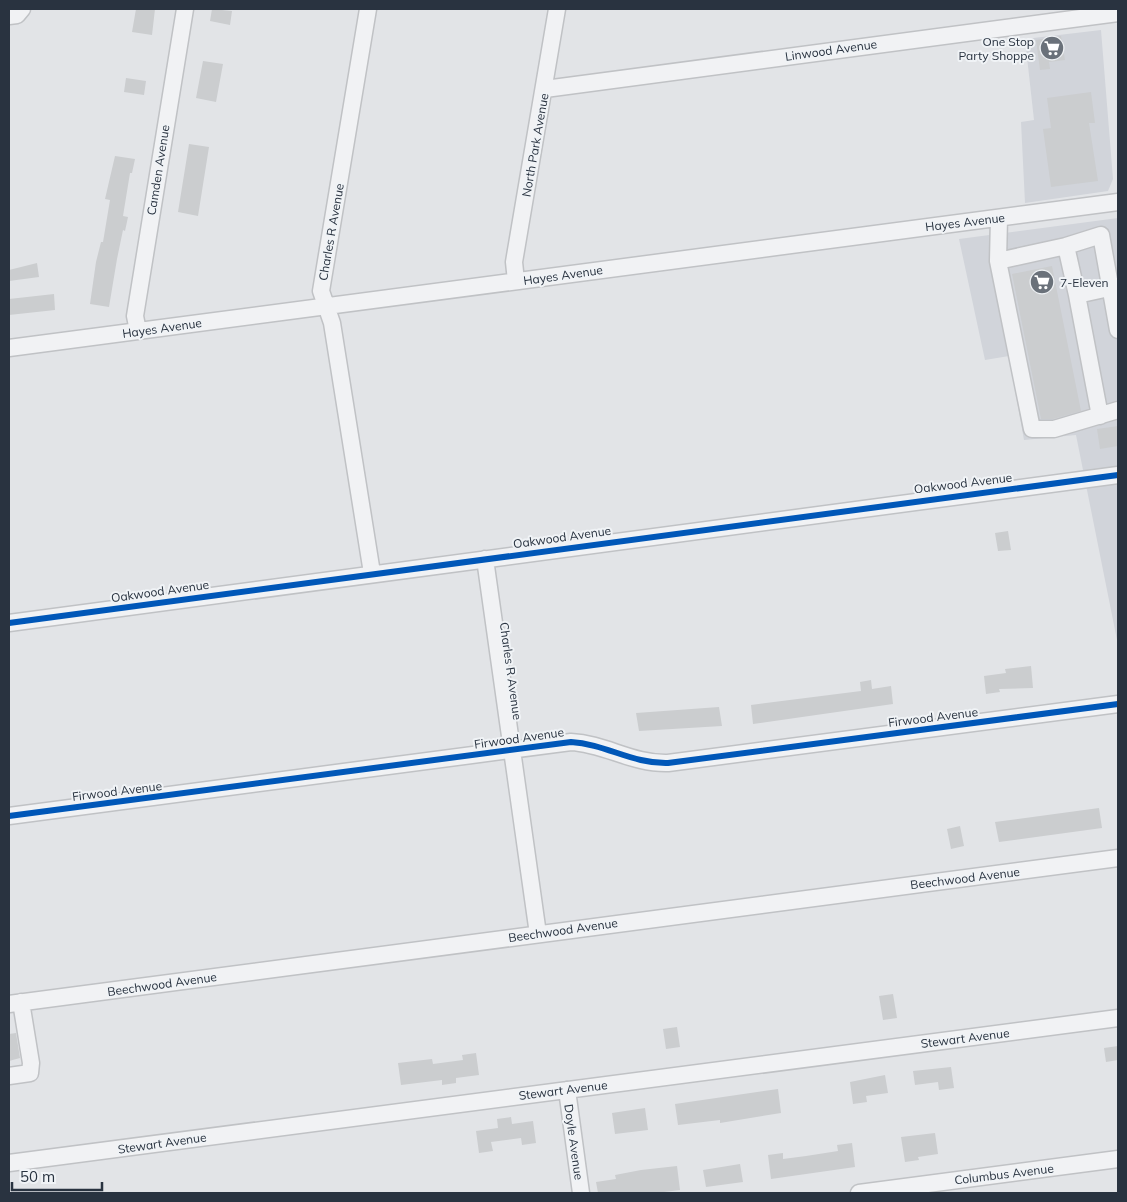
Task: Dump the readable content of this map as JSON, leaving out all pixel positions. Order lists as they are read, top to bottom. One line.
{"streets":{"street":["Linwood Avenue","North Park Avenue","Camden Avenue","Hayes Avenue","Charles R Avenue","Oakwood Avenue","Firwood Avenue","Beechwood Avenue","Stewart Avenue","Doyle Avenue","Columbus Avenue"]},"crossings":[["Linwood Avenue","North Park Avenue"],["North Park Avenue","Hayes Avenue"],["Camden Avenue","Hayes Avenue"],["Hayes Avenue","Charles R Avenue"],["Charles R Avenue","Oakwood Avenue"],["Charles R Avenue","Firwood Avenue"],["Charles R Avenue","Beechwood Avenue"],["Stewart Avenue","Doyle Avenue"]],"places":{"supermarket":["One Stop Party Shoppe","7-Eleven"]},"scale_bar":"50 m"}
